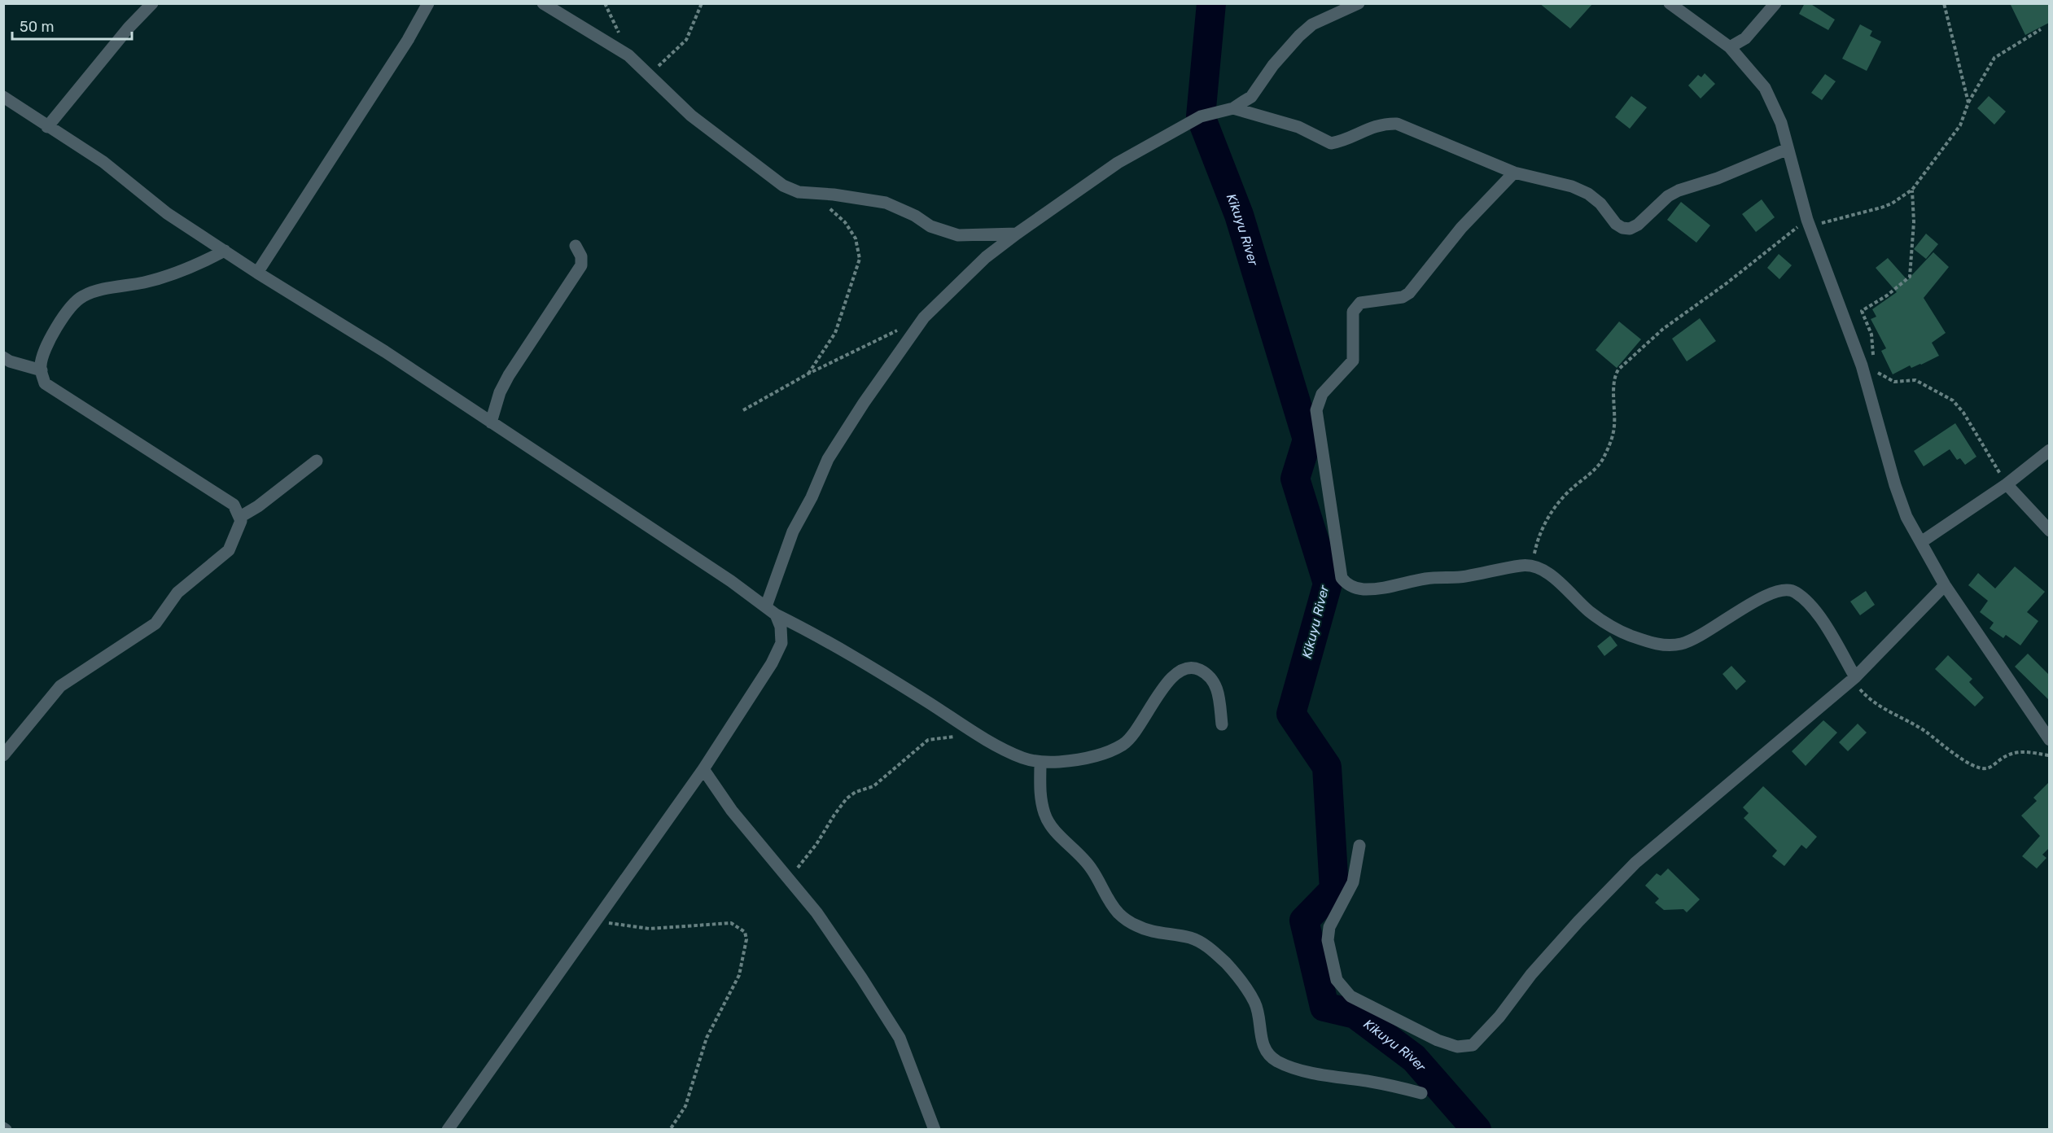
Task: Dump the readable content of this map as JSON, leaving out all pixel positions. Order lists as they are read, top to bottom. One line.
{"water":["Kikuyu River"],"scale_bar":"50 m"}
